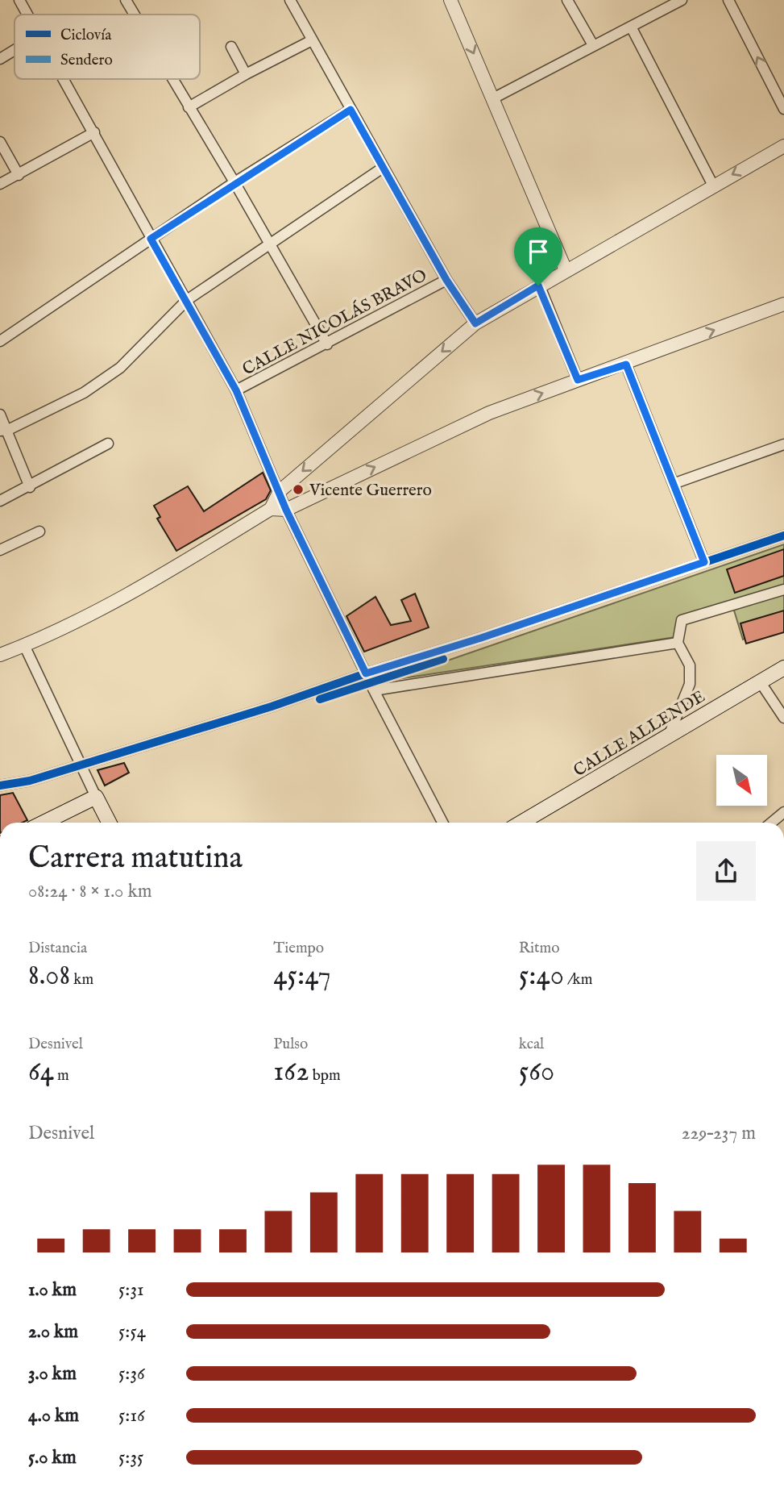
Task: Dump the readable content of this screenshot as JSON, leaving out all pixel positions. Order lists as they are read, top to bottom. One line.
{"streets":{"main road":["CALLE ALLENDE"],"street":["CALLE NICOLÁS BRAVO"]},"places":["Vicente Guerrero"],"legend":["Ciclovía","Sendero"],"north":"bottom right","page":{"heading":["Carrera matutina","08:24 · 8 × 1.0 km"],"stats":[["Distancia","8.08 km"],["Tiempo","45:47"],["Ritmo","5:40 /km"],["Desnivel","64 m"],["Pulso","162 bpm"],["kcal","560"]],"chart":["Desnivel","229–237 m"],"list":[{"name":"1.0 km","note":"5:31"},{"name":"2.0 km","note":"5:54"},{"name":"3.0 km","note":"5:36"},{"name":"4.0 km","note":"5:16"},{"name":"5.0 km","note":"5:35"}]}}
